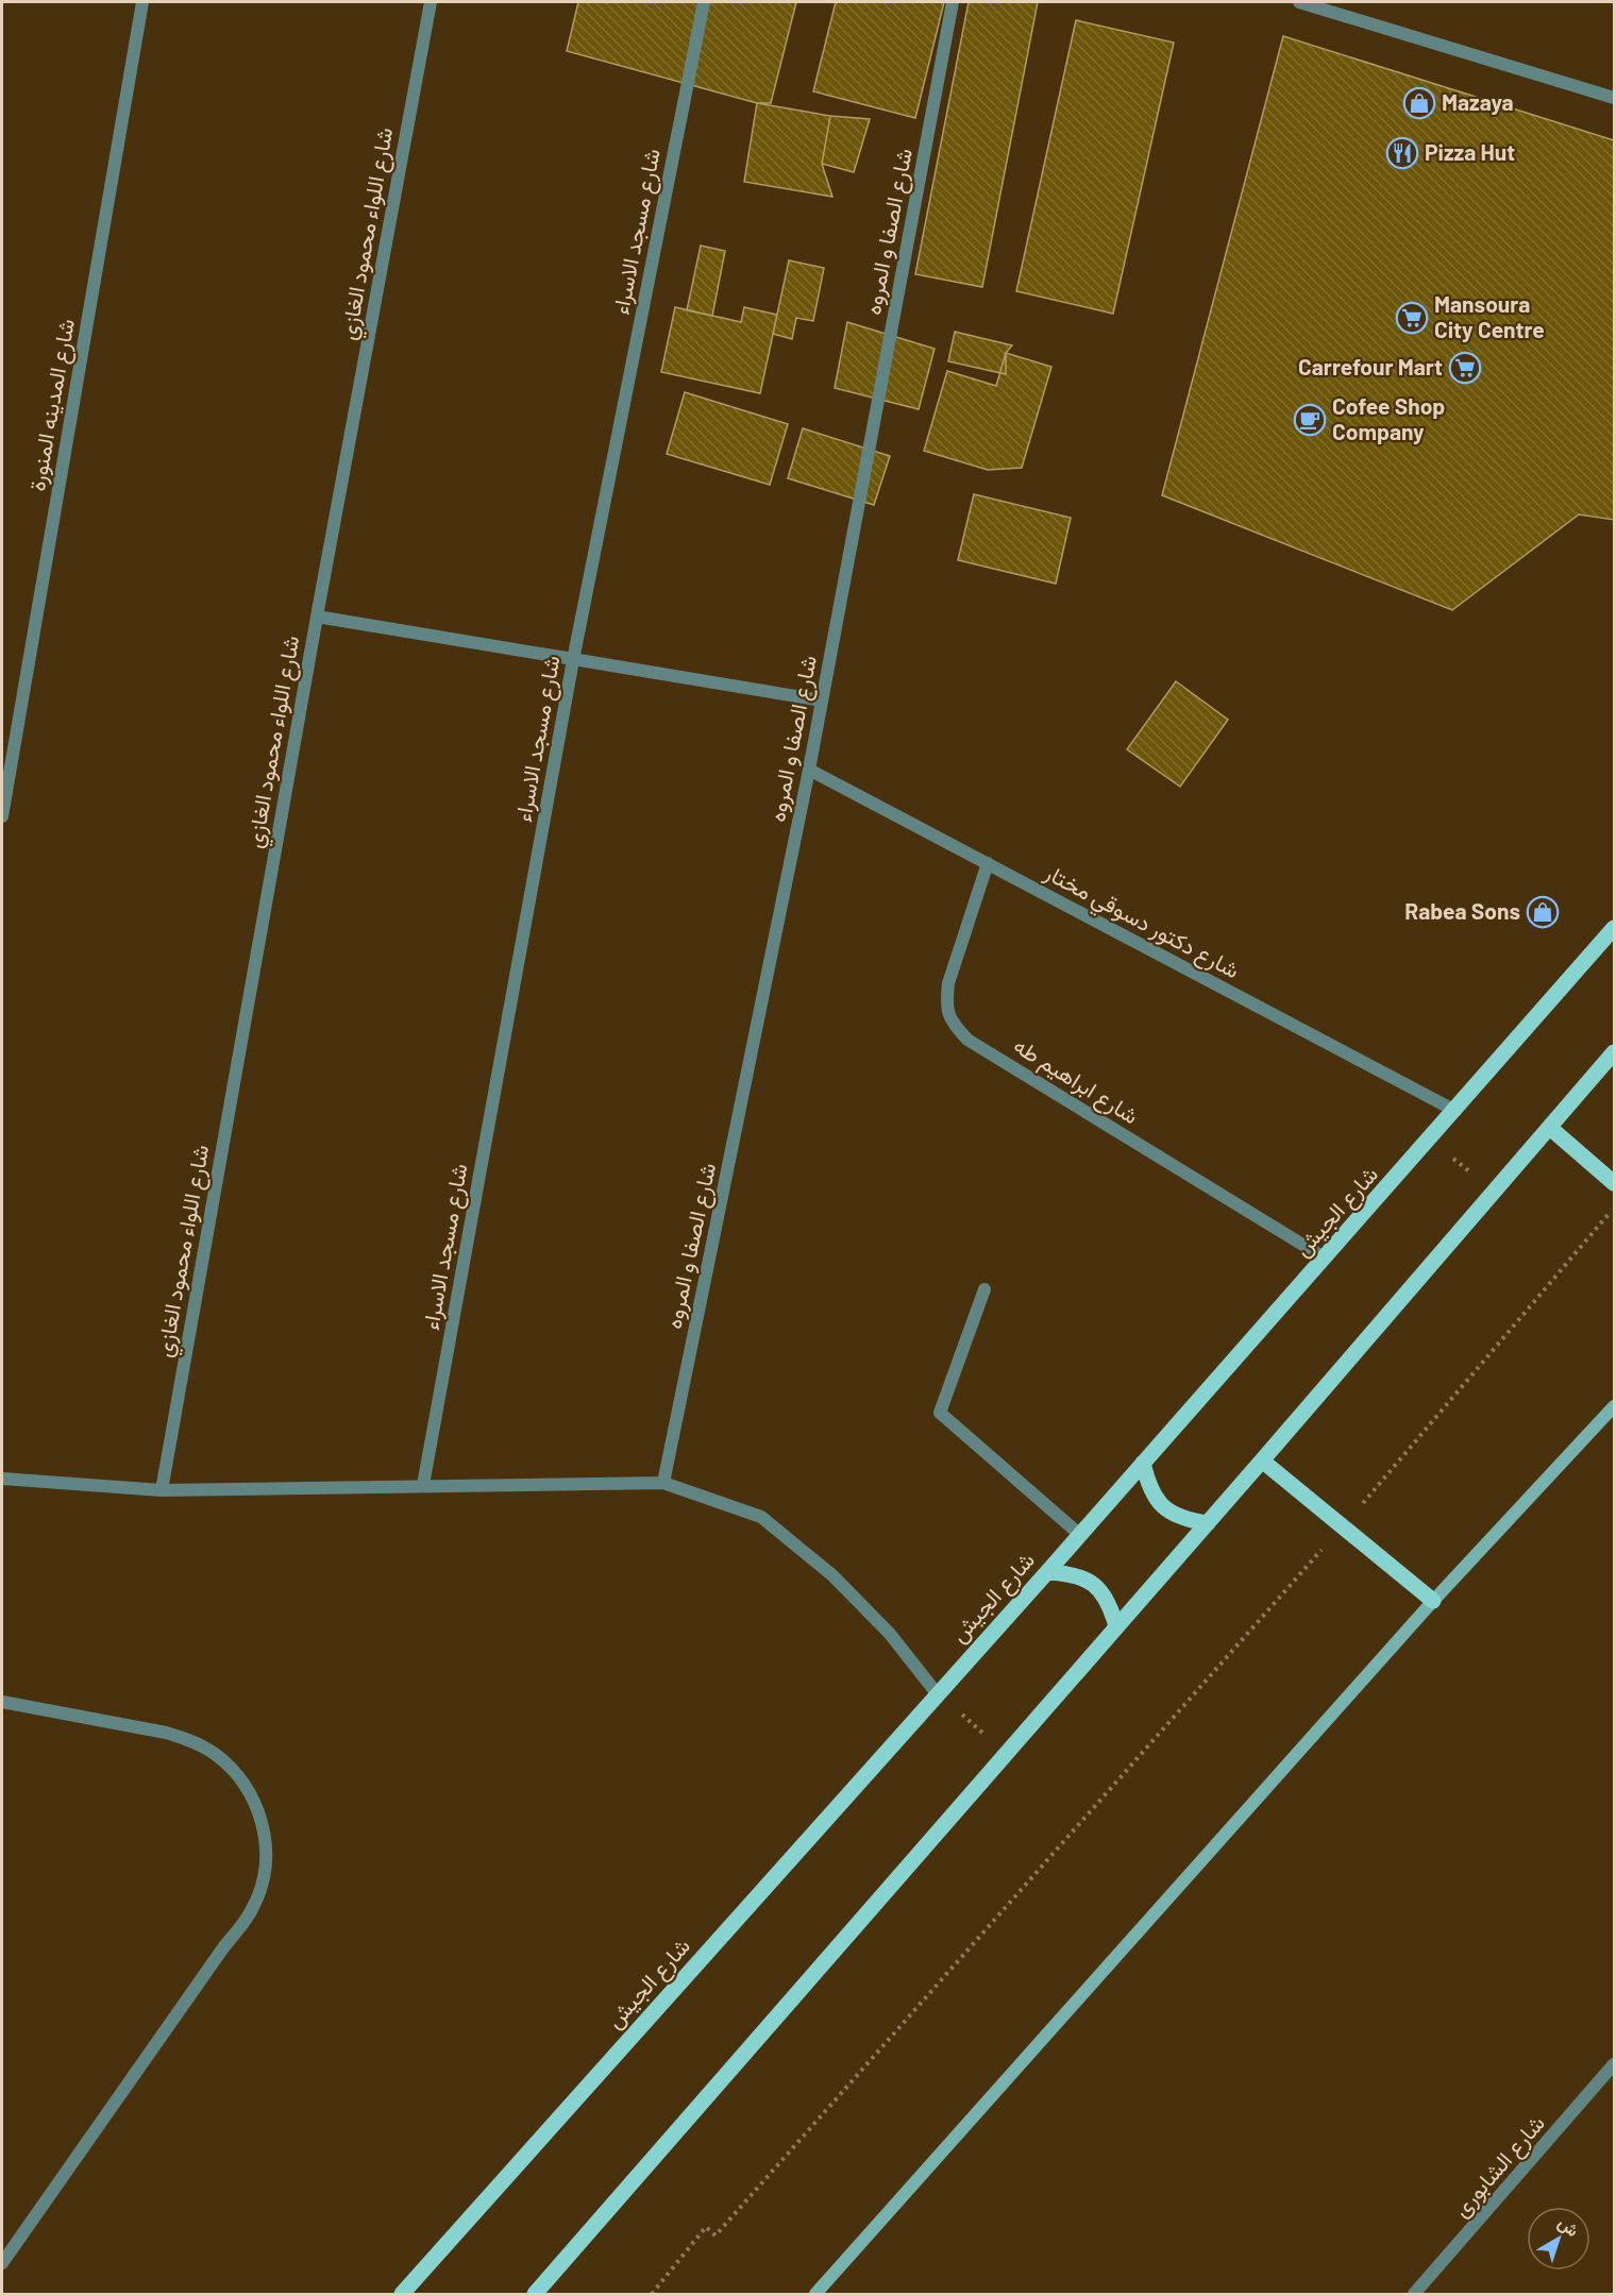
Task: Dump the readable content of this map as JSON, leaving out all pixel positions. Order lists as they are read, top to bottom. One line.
{"streets":{"main road":["شارع الجيش"],"street":["شارع مسجد الاسراء","شارع الصفا و المروه","شارع اللواء محمود الغازي","شارع المدينه المنورة","شارع دكتور دسوقي مختار","شارع ابراهيم طه","شارع الشابورى"]},"crossings":[["شارع الصفا و المروه","شارع دكتور دسوقي مختار"],["شارع دكتور دسوقي مختار","شارع ابراهيم طه"],["شارع دكتور دسوقي مختار","شارع الجيش"],["شارع ابراهيم طه","شارع الجيش"]],"places":{"shop":["Mazaya","Rabea Sons"],"restaurant":["Pizza Hut"],"supermarket":["Mansoura City Centre","Carrefour Mart"],"cafe":["Cofee Shop Company"]},"north":"top right"}
